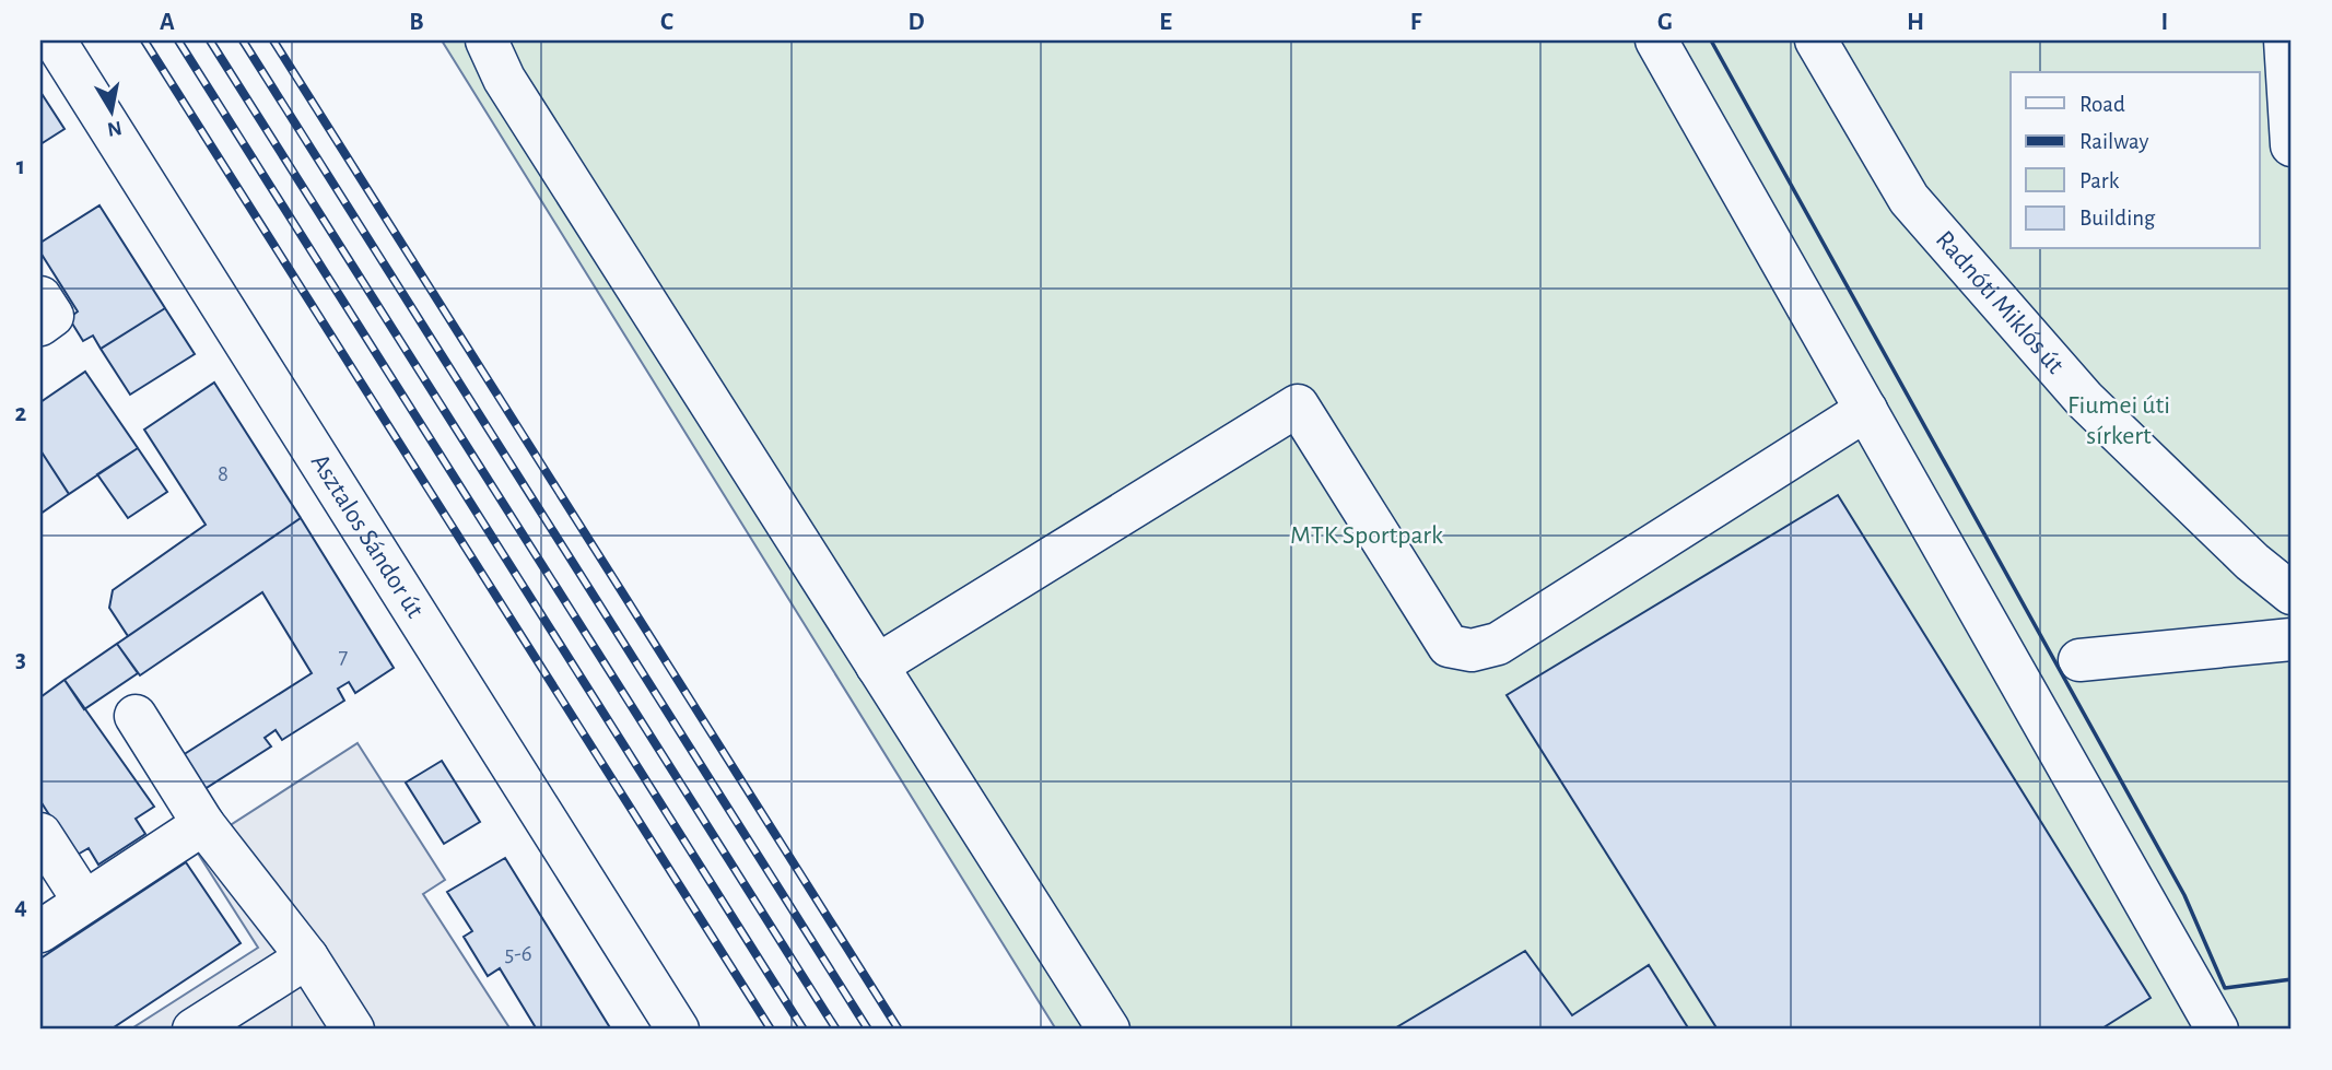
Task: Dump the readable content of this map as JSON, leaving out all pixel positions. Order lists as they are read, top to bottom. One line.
{"streets":{"street":["Radnóti Miklós út","Asztalos Sándor út"]},"parks":["Fiumei úti sírkert","MTK Sportpark"],"house_numbers":["8","7","5-6"],"legend":["Road","Railway","Park","Building"],"north":"bottom","grid":{"columns":["A","B","C","D","E","F","G","H","I"],"rows":["1","2","3","4"]}}
